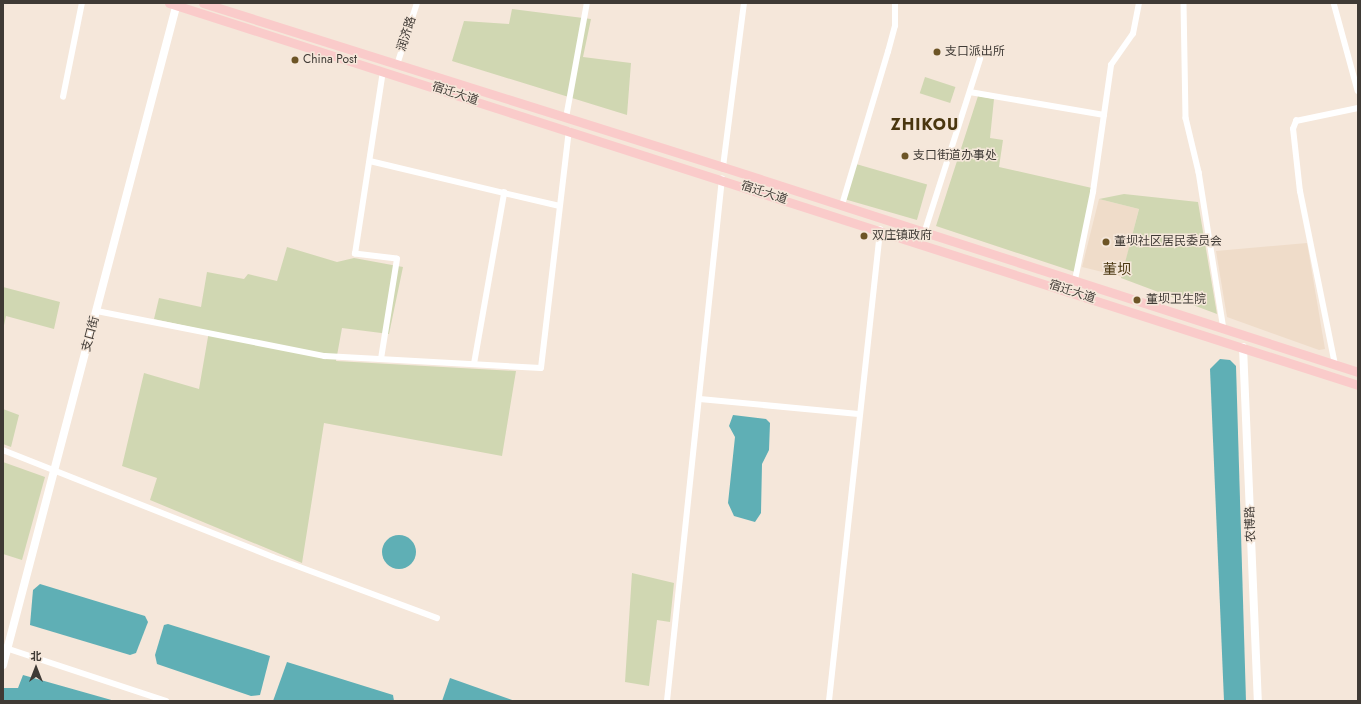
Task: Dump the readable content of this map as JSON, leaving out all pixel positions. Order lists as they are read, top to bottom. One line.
{"streets":{"main road":["宿迁大道"],"street":["润济路","支口街","农博路"]},"crossings":[["润济路","宿迁大道"],["宿迁大道","支口街"],["宿迁大道","农博路"]],"districts":["ZHIKOU","董坝"],"places":["支口派出所","China Post","支口街道办事处","双庄镇政府","董坝社区居民委员会","董坝卫生院"],"north":"top"}
